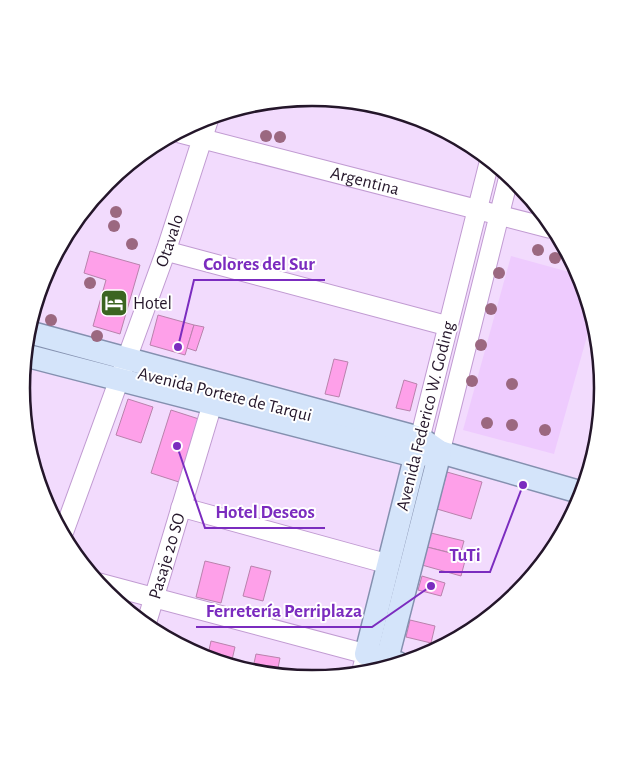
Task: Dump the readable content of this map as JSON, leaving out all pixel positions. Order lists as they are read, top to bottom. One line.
{"streets":{"main road":["Avenida Portete de Tarqui","Avenida Federico W. Goding"],"street":["Argentina","Otavalo","Pasaje 20 SO"]},"crossings":[["Argentina","Otavalo"],["Argentina","Avenida Federico W. Goding"],["Otavalo","Avenida Portete de Tarqui"],["Avenida Portete de Tarqui","Avenida Federico W. Goding"],["Avenida Portete de Tarqui","Pasaje 20 SO"]],"places":{"hotel":["Hotel"],"other":["Colores del Sur","Hotel Deseos","TuTi","Ferretería Perriplaza"]}}
